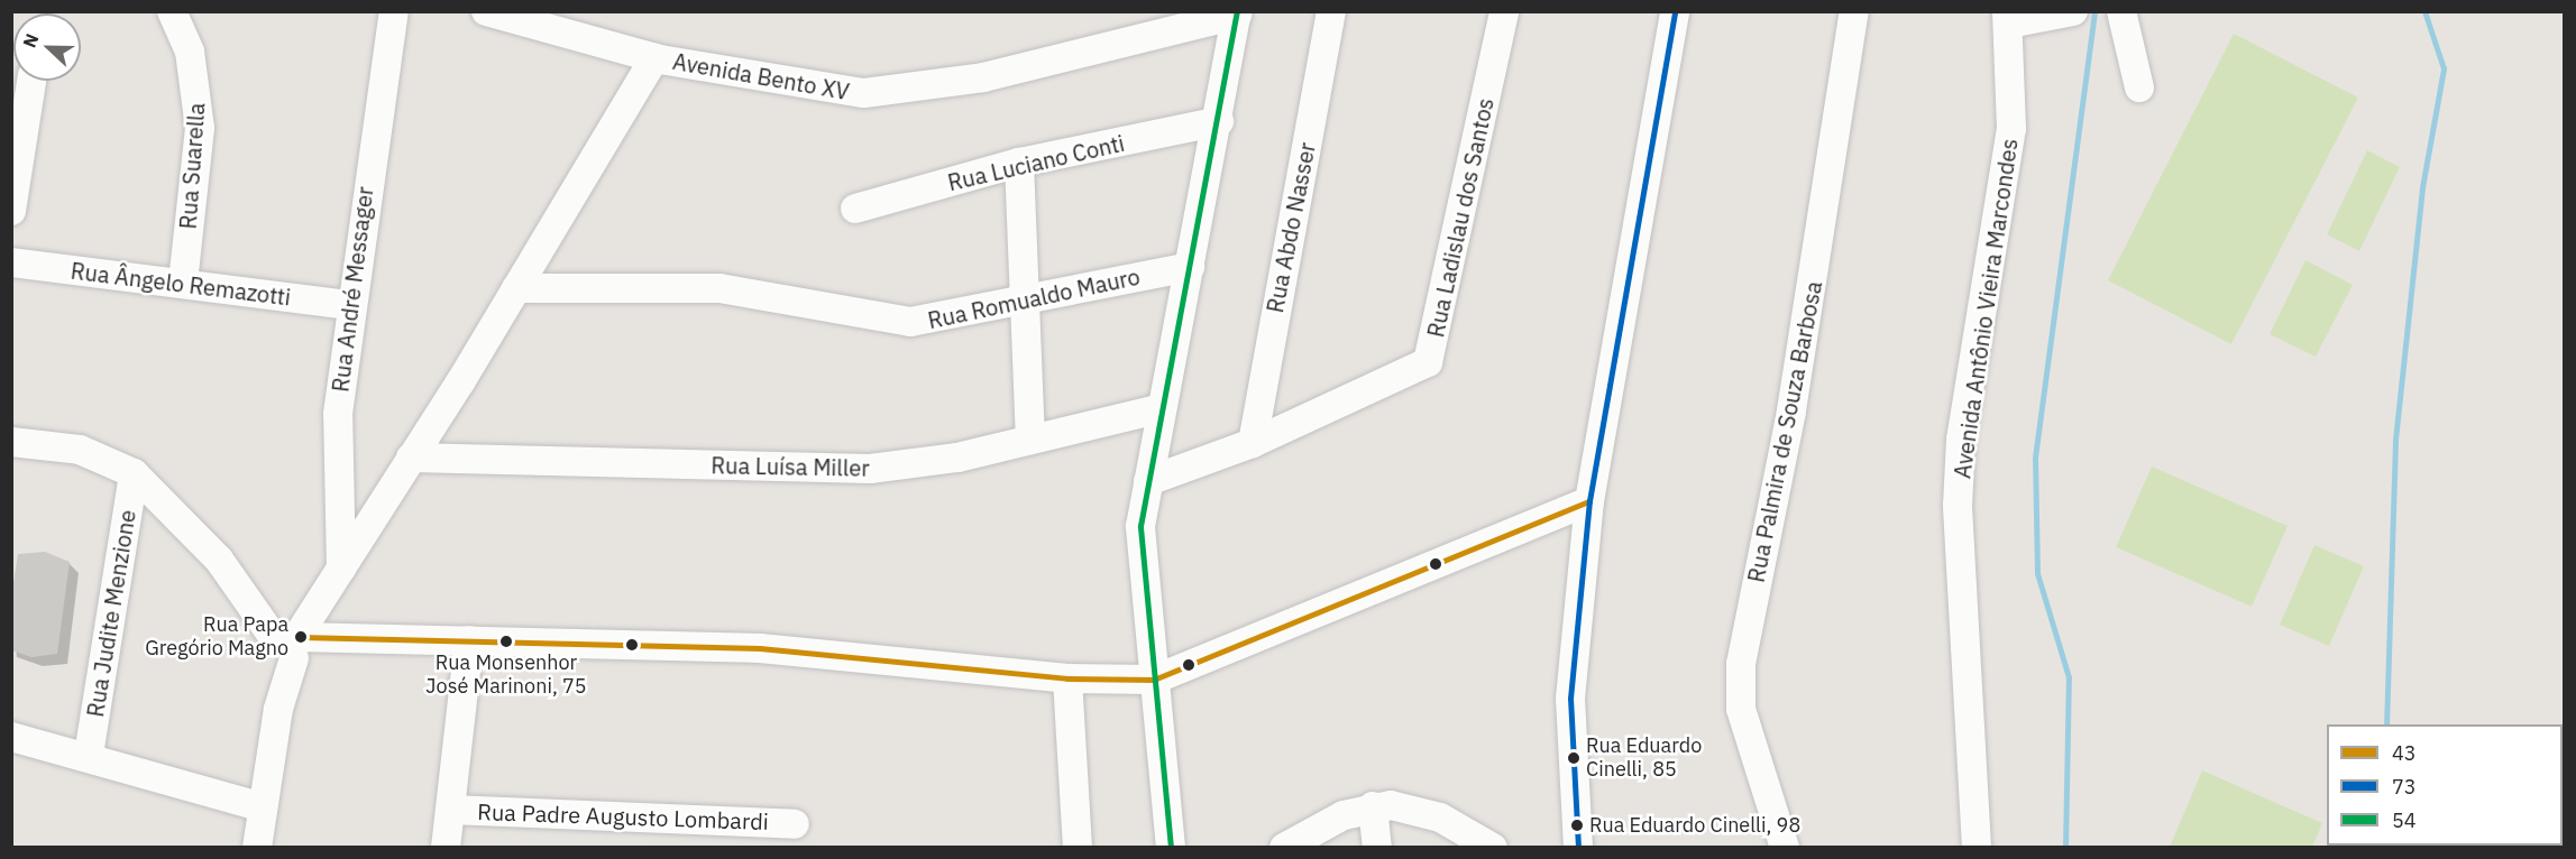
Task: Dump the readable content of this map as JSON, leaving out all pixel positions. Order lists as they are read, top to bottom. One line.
{"streets":{"street":["Avenida Bento XV","Rua Luciano Conti","Rua Suarella","Rua Ladislau dos Santos","Rua Abdo Nasser","Rua Ângelo Remazotti","Rua André Messager","Rua Romualdo Mauro","Avenida Antônio Vieira Marcondes","Rua Palmira de Souza Barbosa","Rua Luísa Miller","Rua Judite Menzione","Rua Padre Augusto Lombardi"]},"crossings":[["Rua Suarella","Rua Ângelo Remazotti"],["Rua Ladislau dos Santos","Rua Abdo Nasser"],["Rua Ângelo Remazotti","Rua André Messager"]],"places":["Rua Papa Gregório Magno","Rua Monsenhor José Marinoni, 75","Rua Eduardo Cinelli, 85","Rua Eduardo Cinelli, 98"],"lines":["transit line 73","transit line 54","transit line 43"],"legend":["43","73","54"],"north":"left"}
